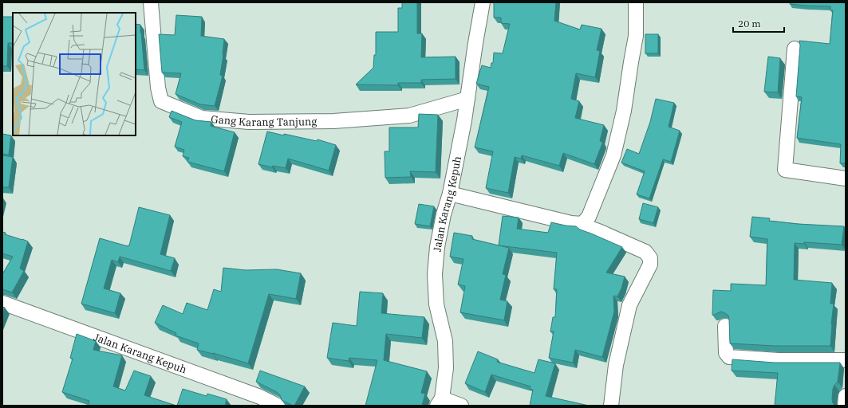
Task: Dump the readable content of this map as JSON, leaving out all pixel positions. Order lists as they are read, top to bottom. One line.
{"streets":{"street":["Gang Karang Tanjung","Jalan Karang Kepuh"]},"crossings":[["Gang Karang Tanjung","Jalan Karang Kepuh"]],"scale_bar":"20 m"}
